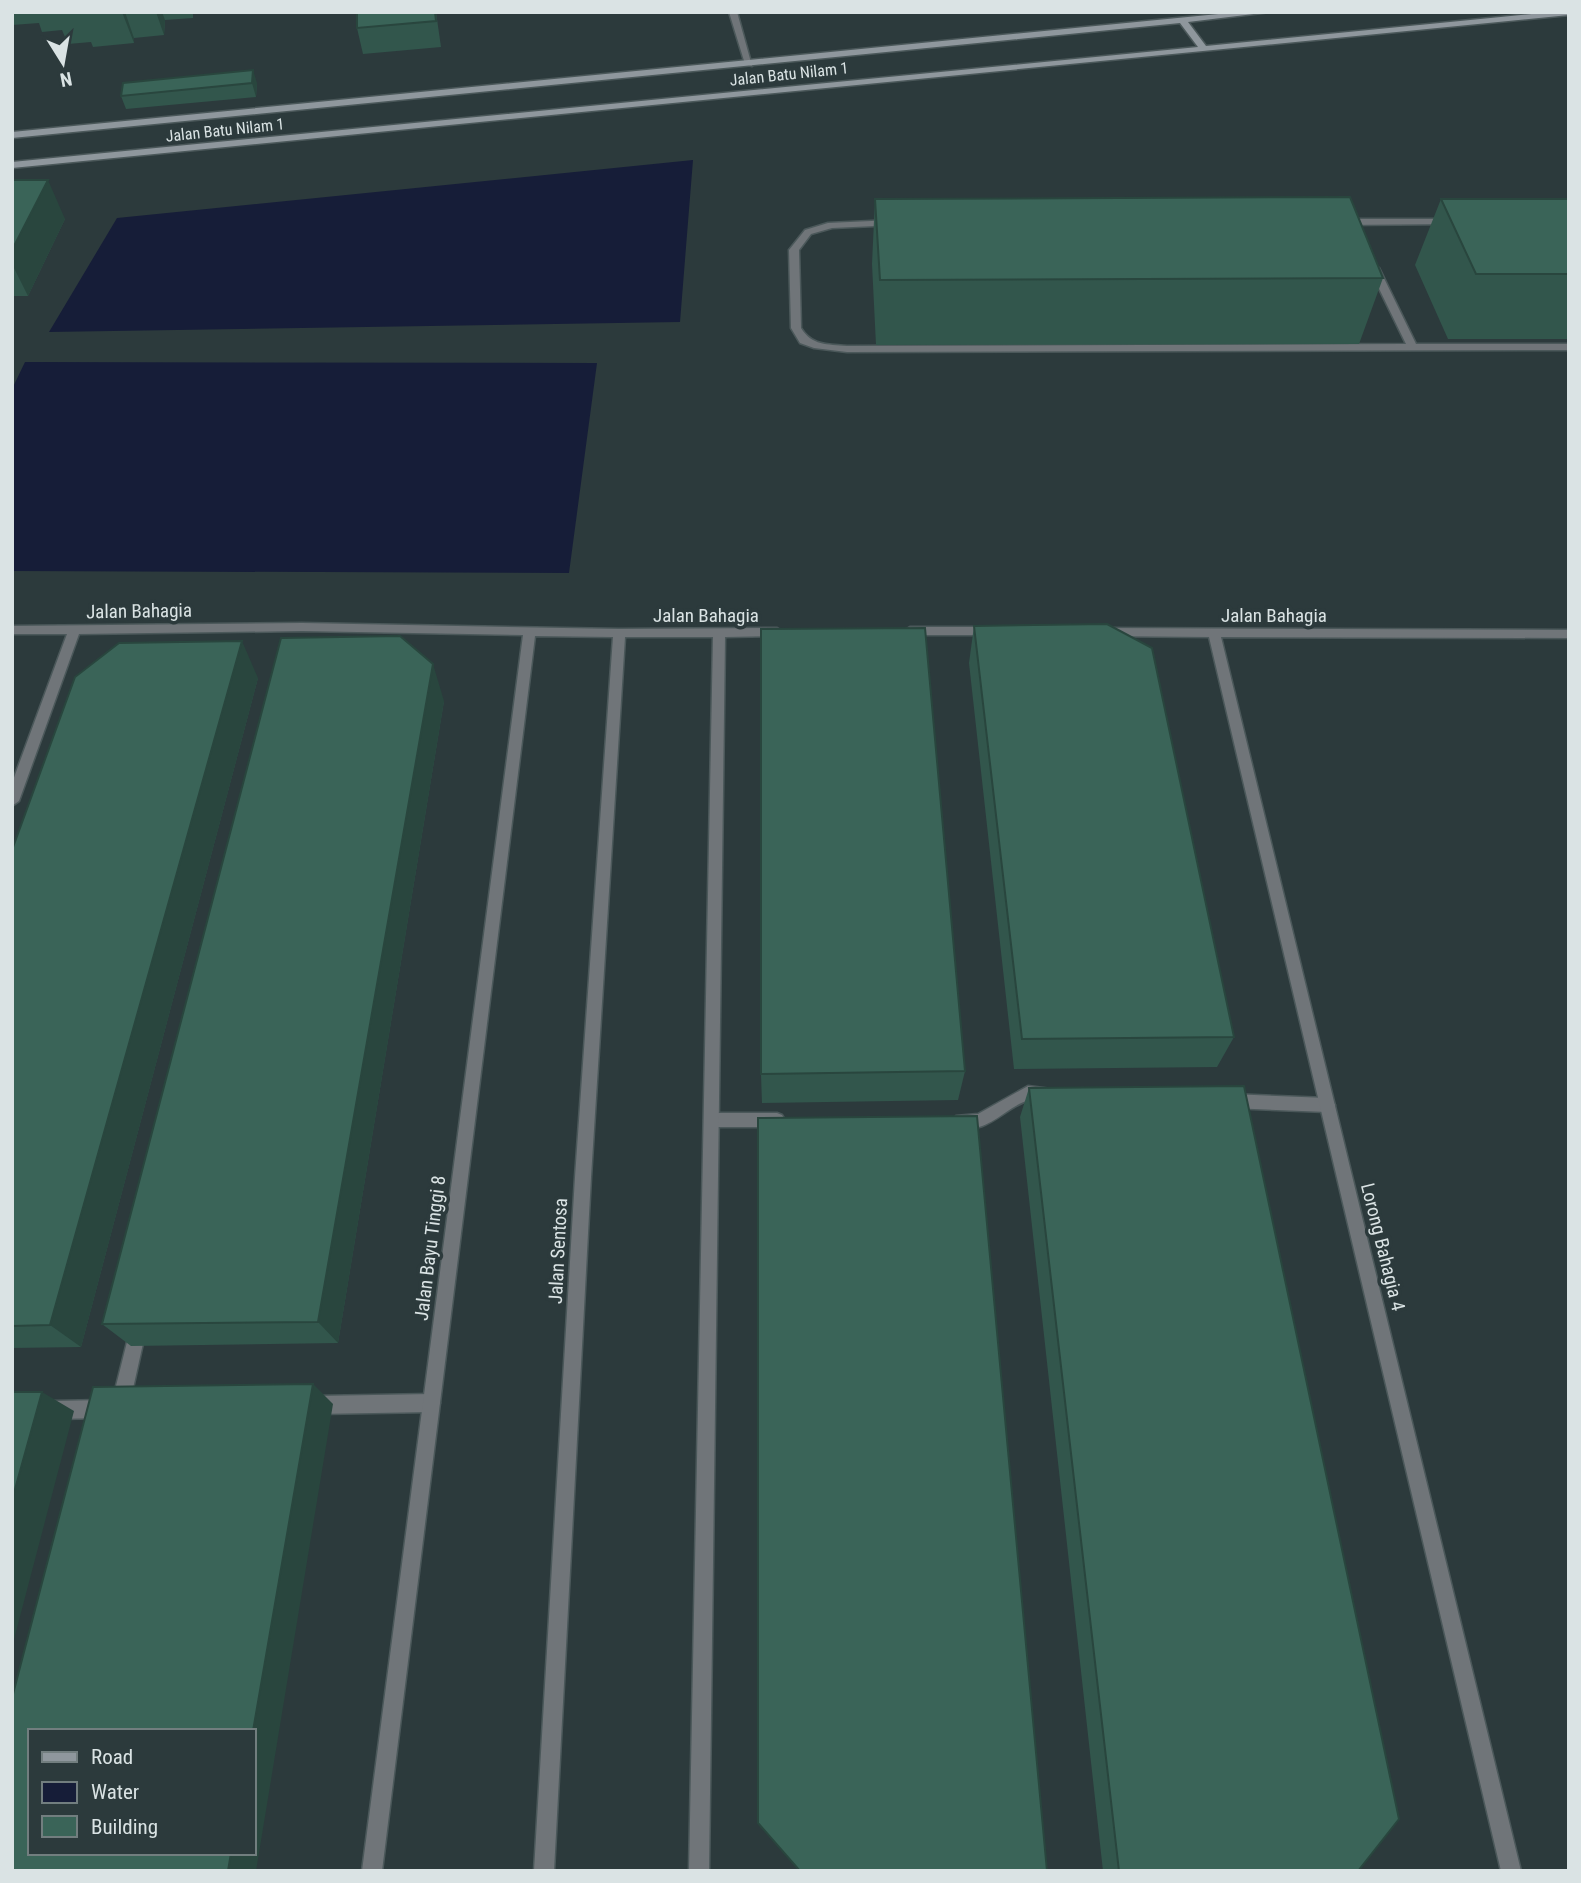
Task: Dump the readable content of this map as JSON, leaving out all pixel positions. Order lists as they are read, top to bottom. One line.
{"streets":{"main road":["Jalan Batu Nilam 1"],"street":["Jalan Bahagia","Lorong Bahagia 4","Jalan Bayu Tinggi 8","Jalan Sentosa"]},"crossings":[["Jalan Bahagia","Lorong Bahagia 4"],["Jalan Bahagia","Jalan Bayu Tinggi 8"],["Jalan Bahagia","Jalan Sentosa"]],"legend":["Road","Water","Building"],"north":"bottom"}
